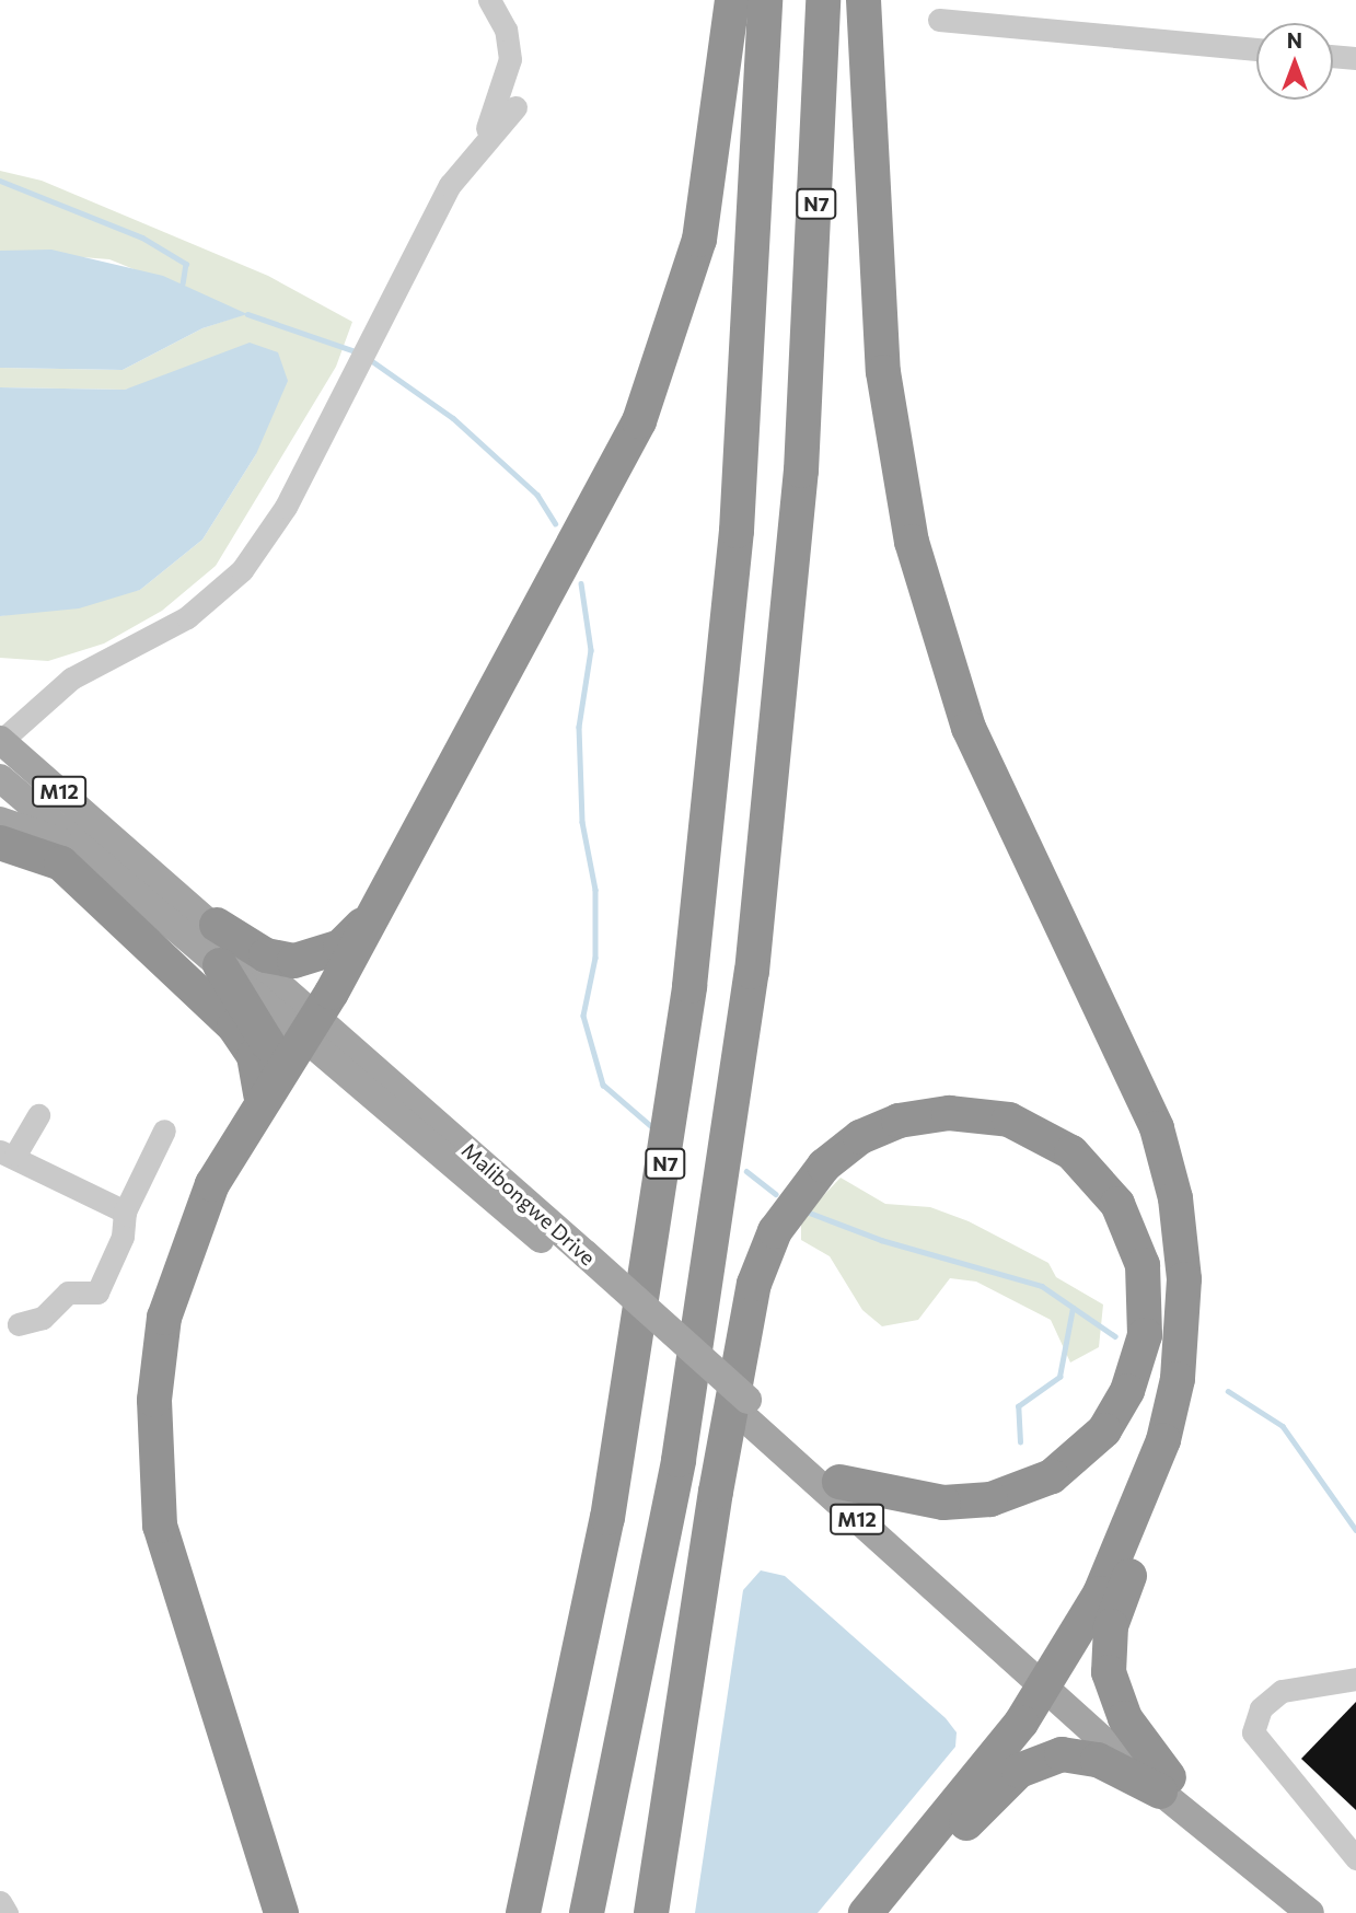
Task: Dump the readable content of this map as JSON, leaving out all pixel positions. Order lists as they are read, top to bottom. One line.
{"streets":{"highway":["N7"],"main road":["M12","Malibongwe Drive"]},"crossings":[["M12","Malibongwe Drive"]],"north":"top"}
